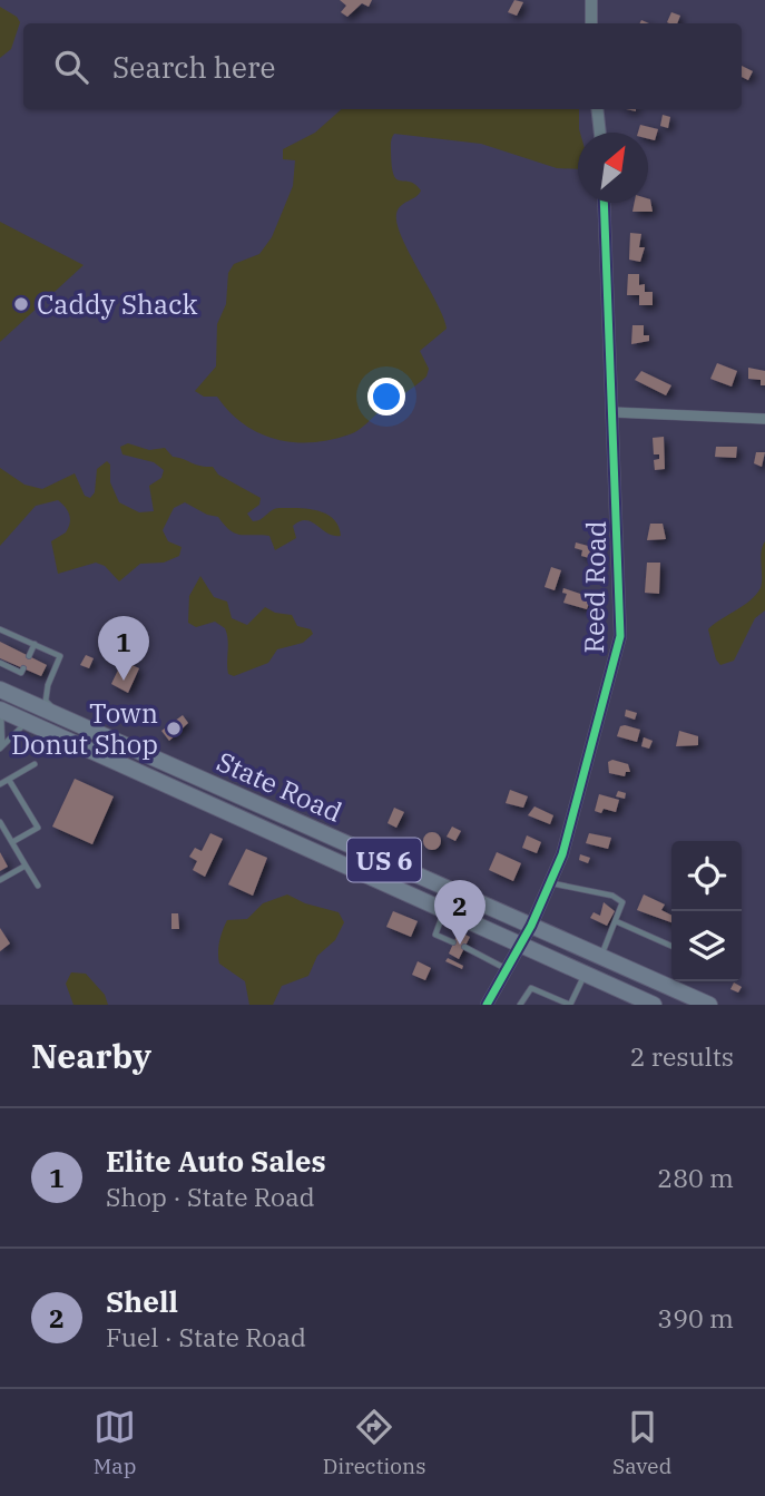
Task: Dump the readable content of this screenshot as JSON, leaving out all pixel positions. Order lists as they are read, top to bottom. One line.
{"streets":{"main road":["State Road","US 6"],"street":["Reed Road"]},"crossings":[["Reed Road","State Road"]],"places":["Caddy Shack","Town Donut Shop"],"north":"top right","page":{"search":"Search here","pins":["1","2"],"heading":["Nearby","2 results"],"list":[{"mark":"1","name":"Elite Auto Sales","note":"Shop · State Road","value":"280 m"},{"mark":"2","name":"Shell","note":"Fuel · State Road","value":"390 m"}],"nav":["Map","Directions","Saved"]}}
